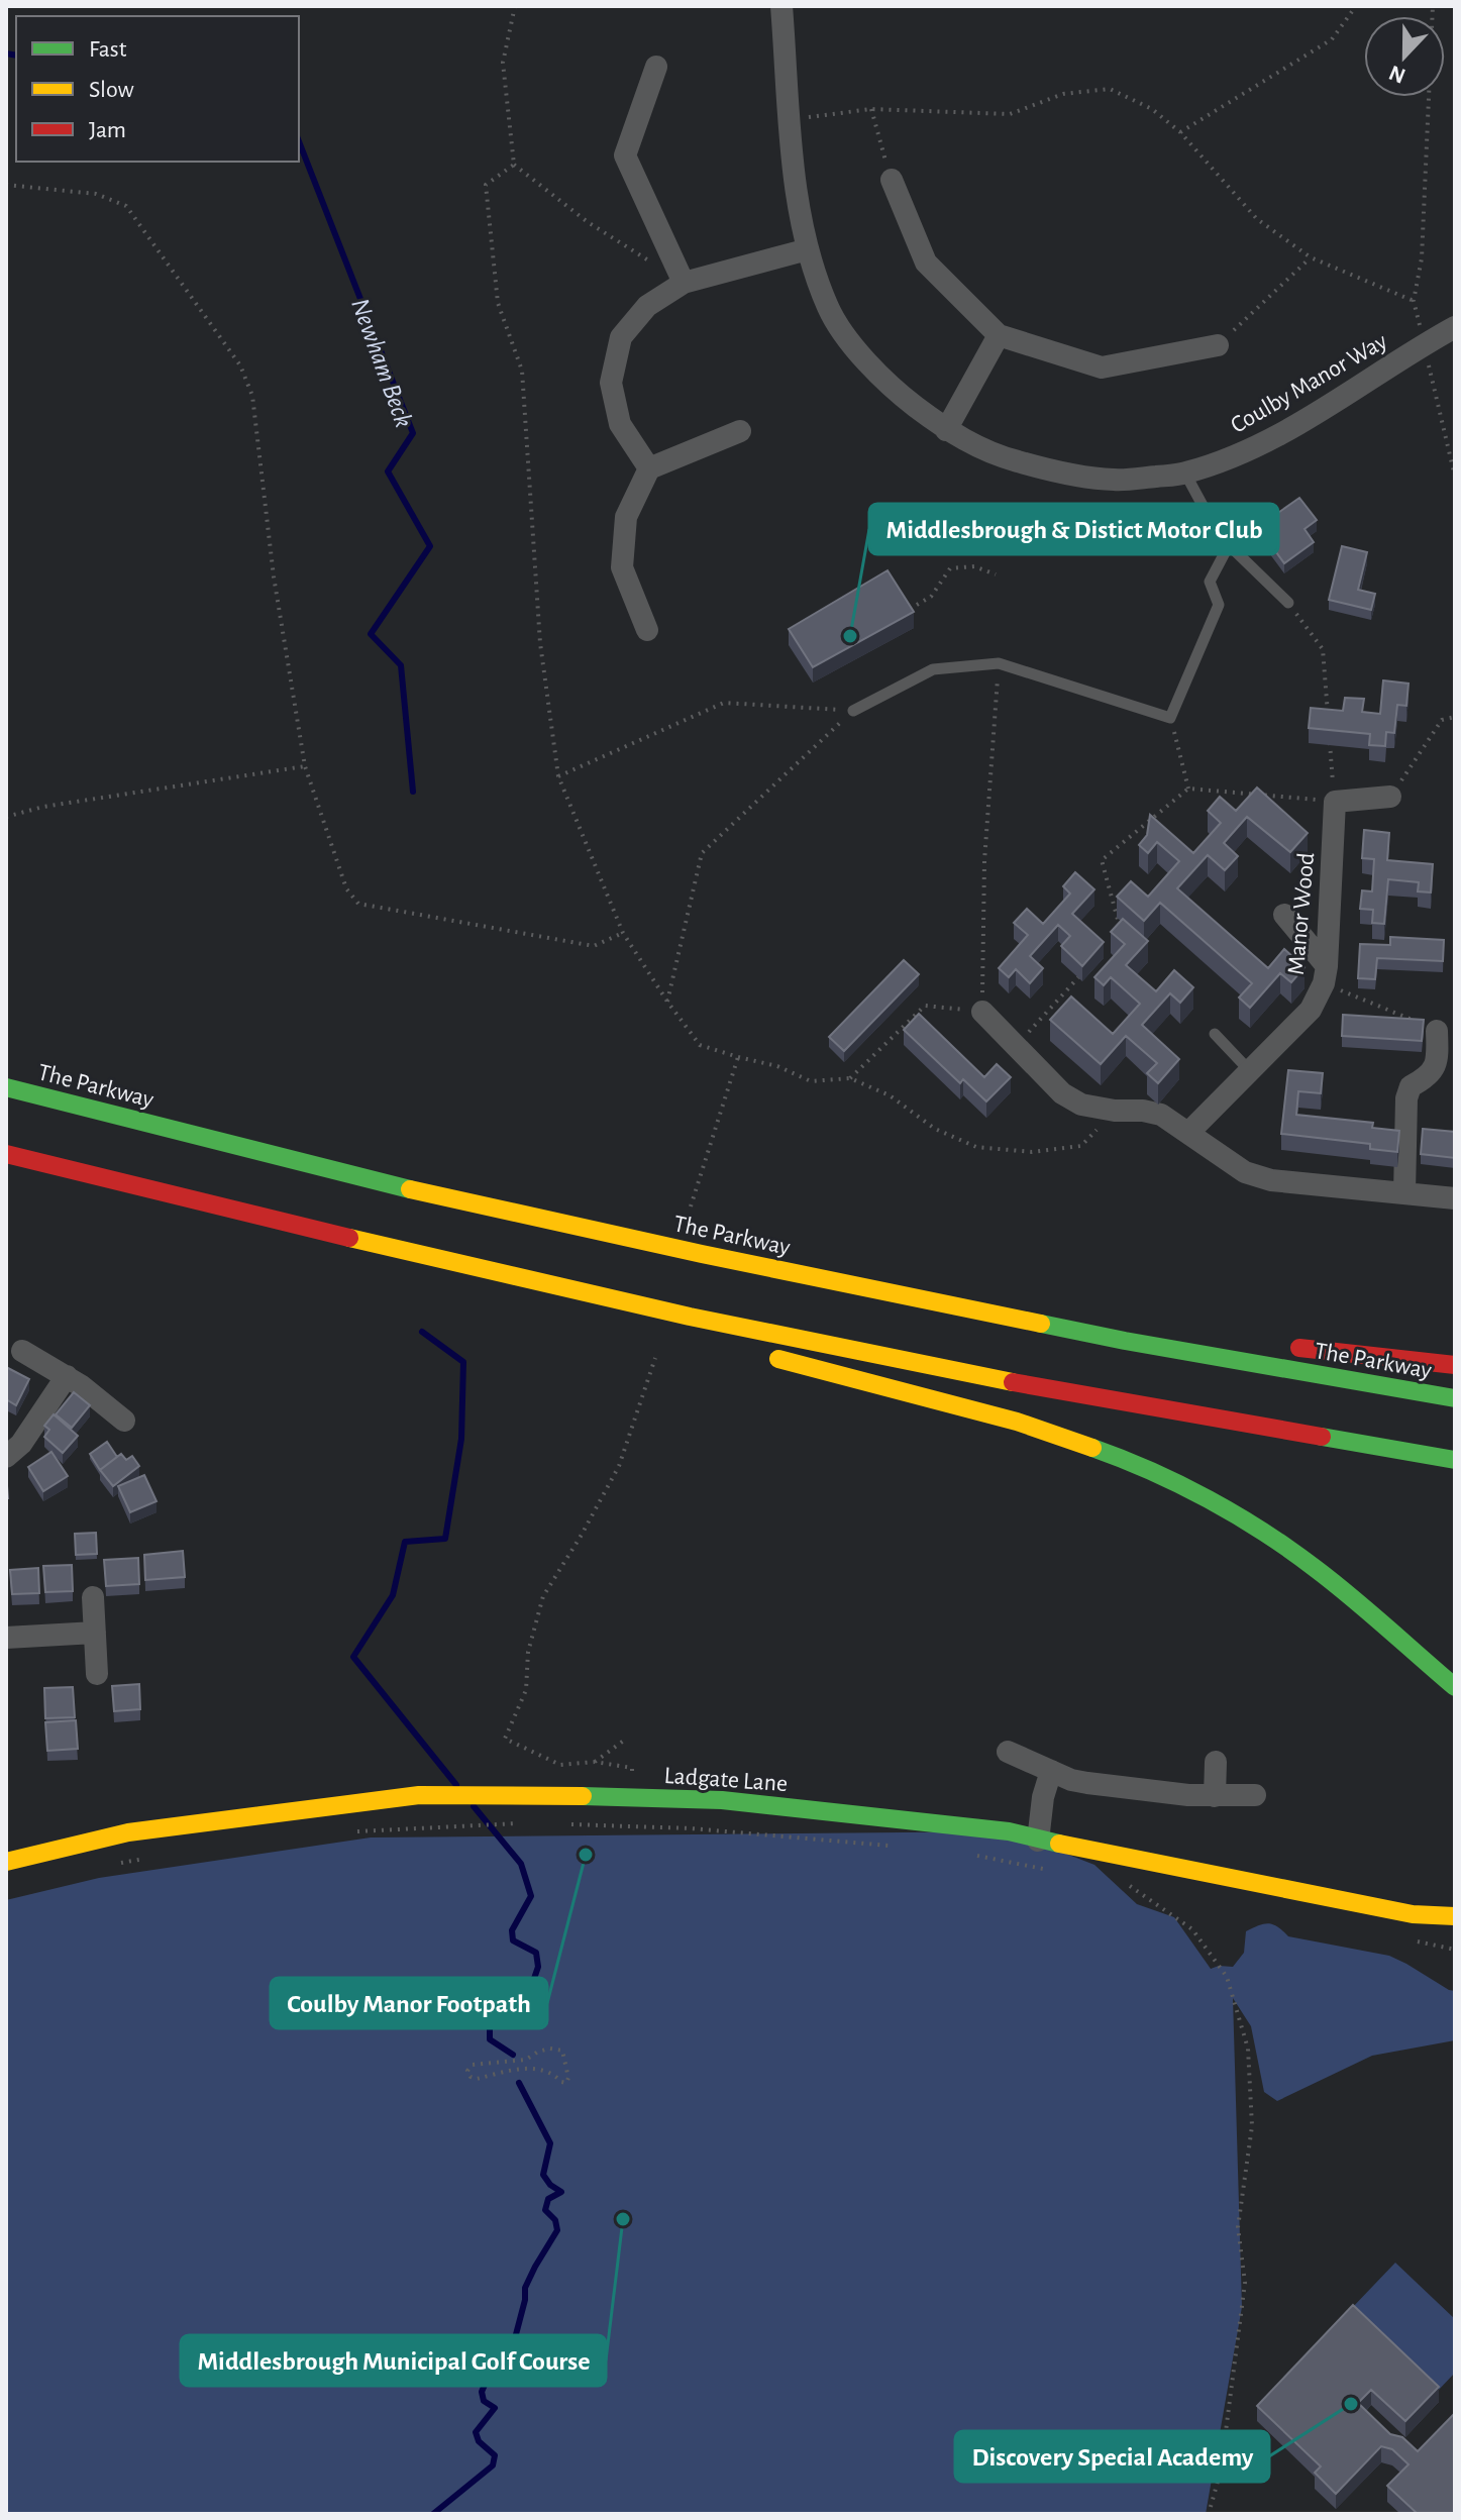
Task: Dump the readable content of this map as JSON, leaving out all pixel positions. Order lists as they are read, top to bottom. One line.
{"streets":{"main road":["The Parkway","Ladgate Lane"],"street":["Coulby Manor Way","Manor Wood"]},"water":["Newham Beck"],"places":["Middlesbrough & Distict Motor Club","Coulby Manor Footpath","Middlesbrough Municipal Golf Course","Discovery Special Academy"],"legend":["Fast","Slow","Jam"],"north":"bottom"}
